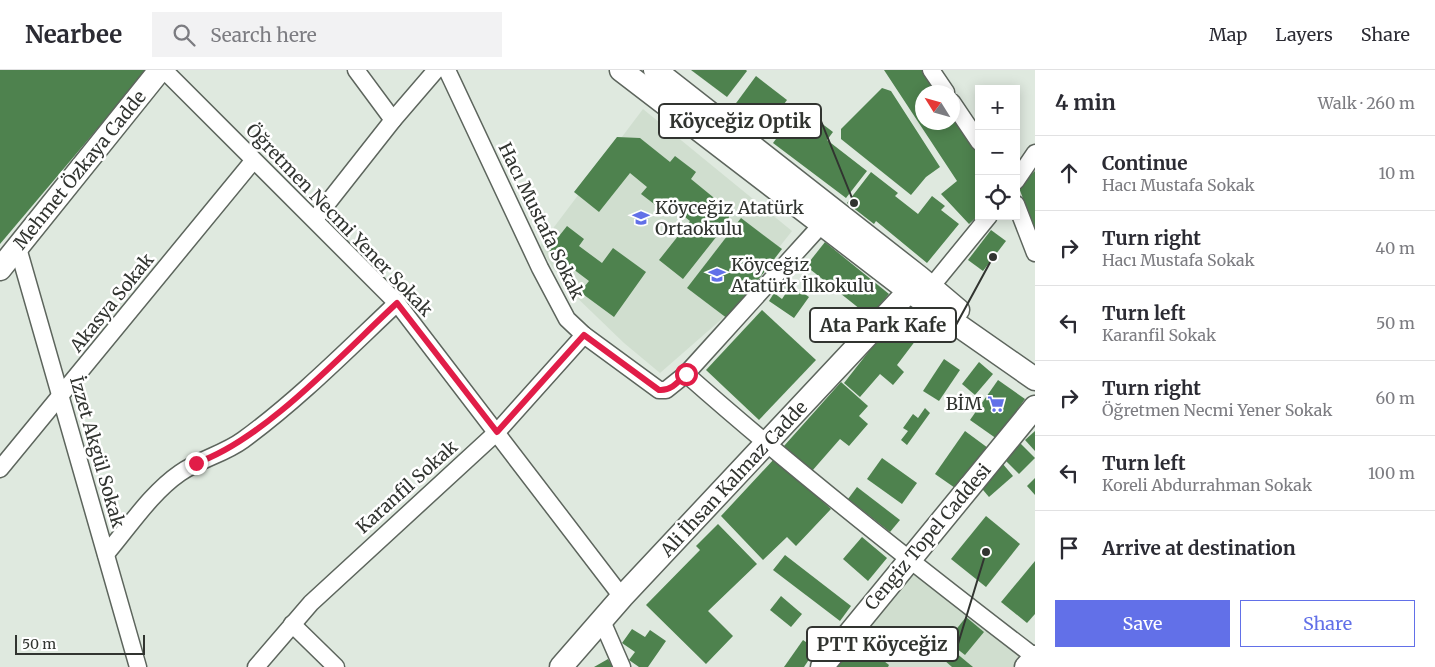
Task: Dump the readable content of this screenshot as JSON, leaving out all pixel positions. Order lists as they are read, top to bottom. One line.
{"streets":{"street":["Mehmet Özkaya Cadde","Öğretmen Necmi Yener Sokak","Hacı Mustafa Sokak","Akasya Sokak","İzzet Akgül Sokak","Ali İhsan Kalmaz Cadde","Karanfil Sokak","Cengiz Topel Caddesi"]},"crossings":[["Mehmet Özkaya Cadde","Öğretmen Necmi Yener Sokak"],["Mehmet Özkaya Cadde","İzzet Akgül Sokak"],["Öğretmen Necmi Yener Sokak","Akasya Sokak"],["Öğretmen Necmi Yener Sokak","Ali İhsan Kalmaz Cadde"],["Öğretmen Necmi Yener Sokak","Karanfil Sokak"],["Hacı Mustafa Sokak","Karanfil Sokak"],["Akasya Sokak","İzzet Akgül Sokak"]],"places":{"other":["Köyceğiz Optik","Ata Park Kafe","PTT Köyceğiz"],"school or university":["Köyceğiz Atatürk Ortaokulu","Köyceğiz Atatürk İlkokulu"],"supermarket":["BİM"]},"scale_bar":"50 m","north":"top left","page":{"header":"Nearbee","search":"Search here","nav":["Map","Layers","Share"],"heading":["4 min","Walk · 260 m"],"map_buttons":["+","−"],"list":[["Continue","Hacı Mustafa Sokak","10 m"],["Turn right","Hacı Mustafa Sokak","40 m"],["Turn left","Karanfil Sokak","50 m"],["Turn right","Öğretmen Necmi Yener Sokak","60 m"],["Turn left","Koreli Abdurrahman Sokak","100 m"],"Arrive at destination"],"buttons":["Save","Share"],"scale":"50 m"}}
